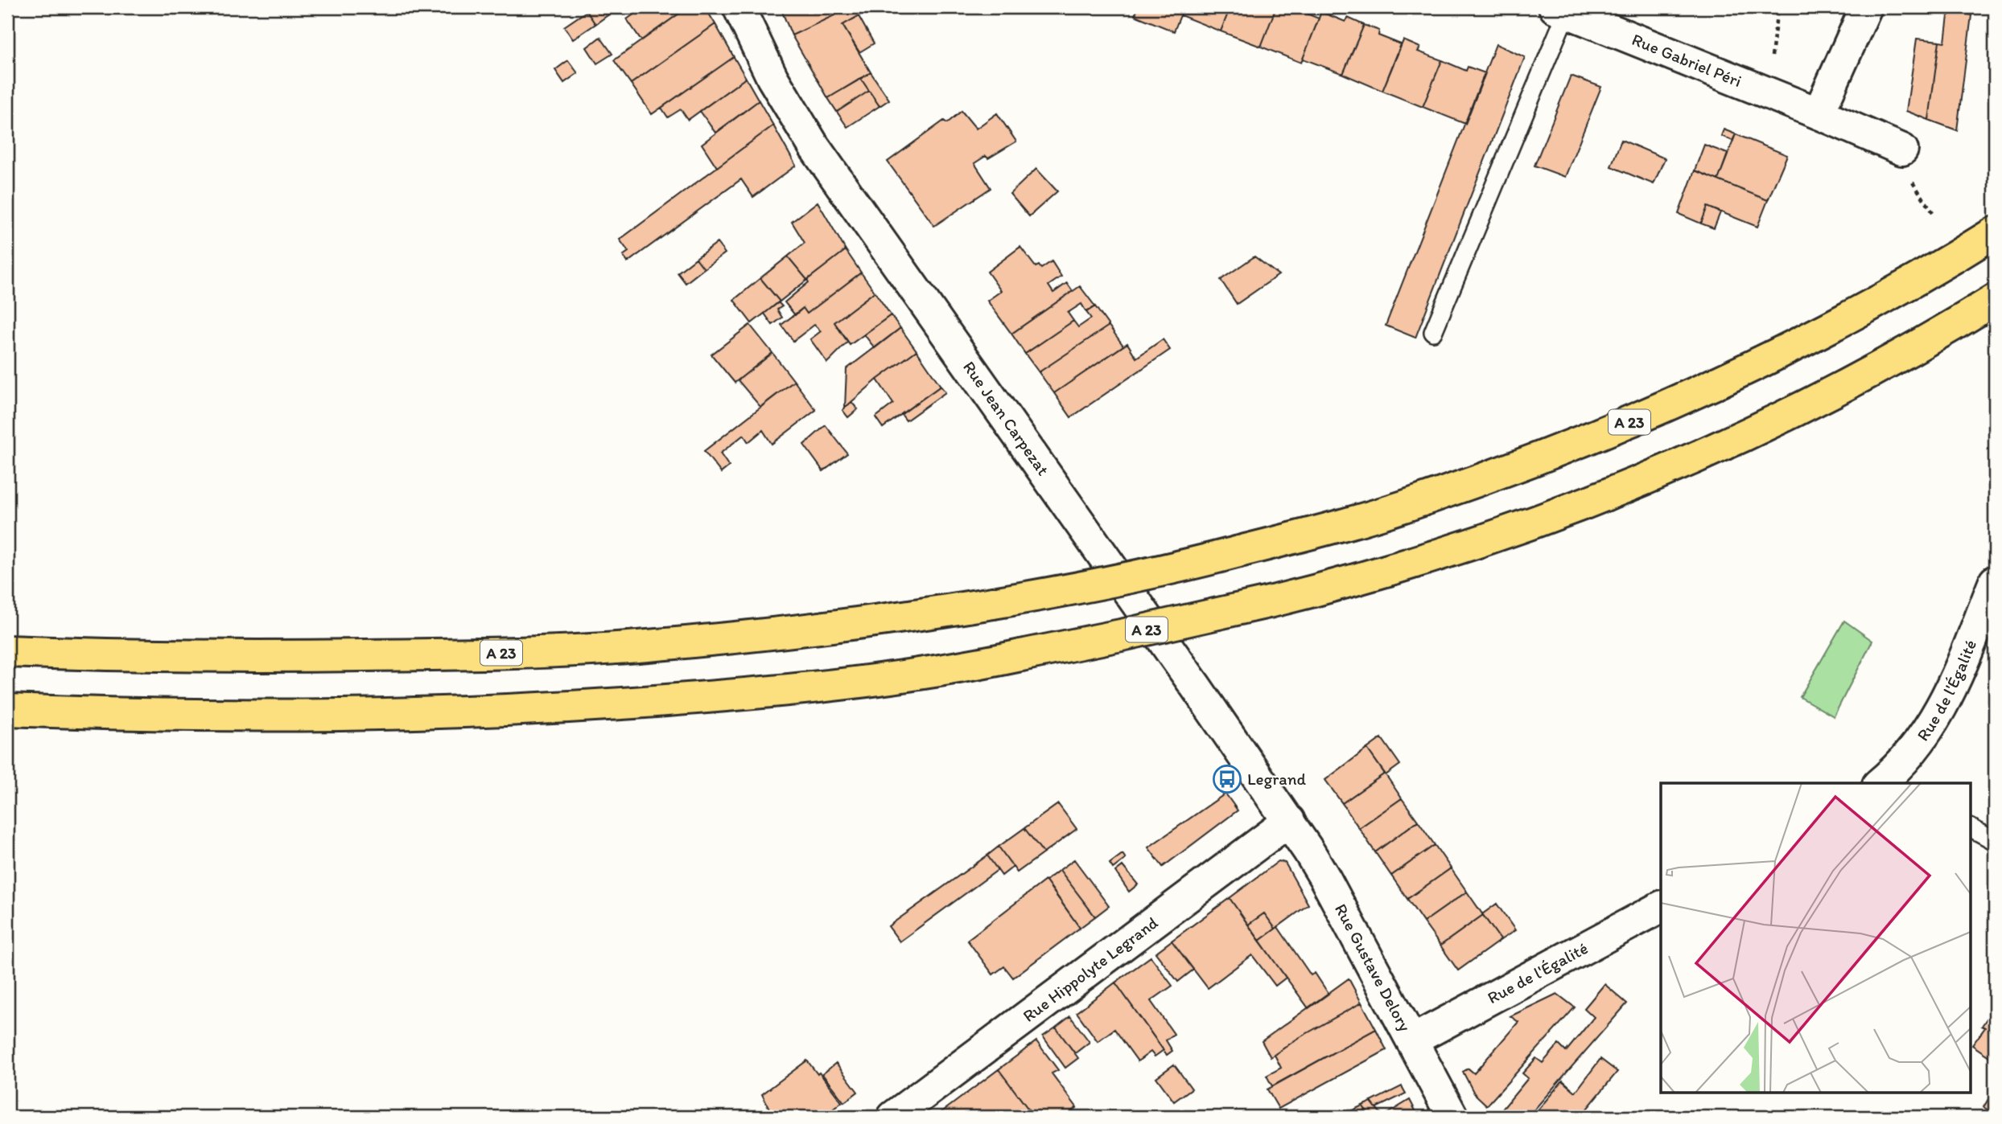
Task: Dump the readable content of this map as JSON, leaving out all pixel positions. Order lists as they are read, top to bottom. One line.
{"streets":{"highway":["A 23"],"street":["Rue Gabriel Péri","Rue Jean Carpezat","Rue de l'Égalité","Rue Gustave Delory","Rue Hippolyte Legrand"]},"crossings":[["Rue Jean Carpezat","Rue Gustave Delory"],["Rue Jean Carpezat","Rue Hippolyte Legrand"],["Rue de l'Égalité","Rue Gustave Delory"],["Rue Gustave Delory","Rue Hippolyte Legrand"]],"places":{"bus stop":["Legrand"]}}
